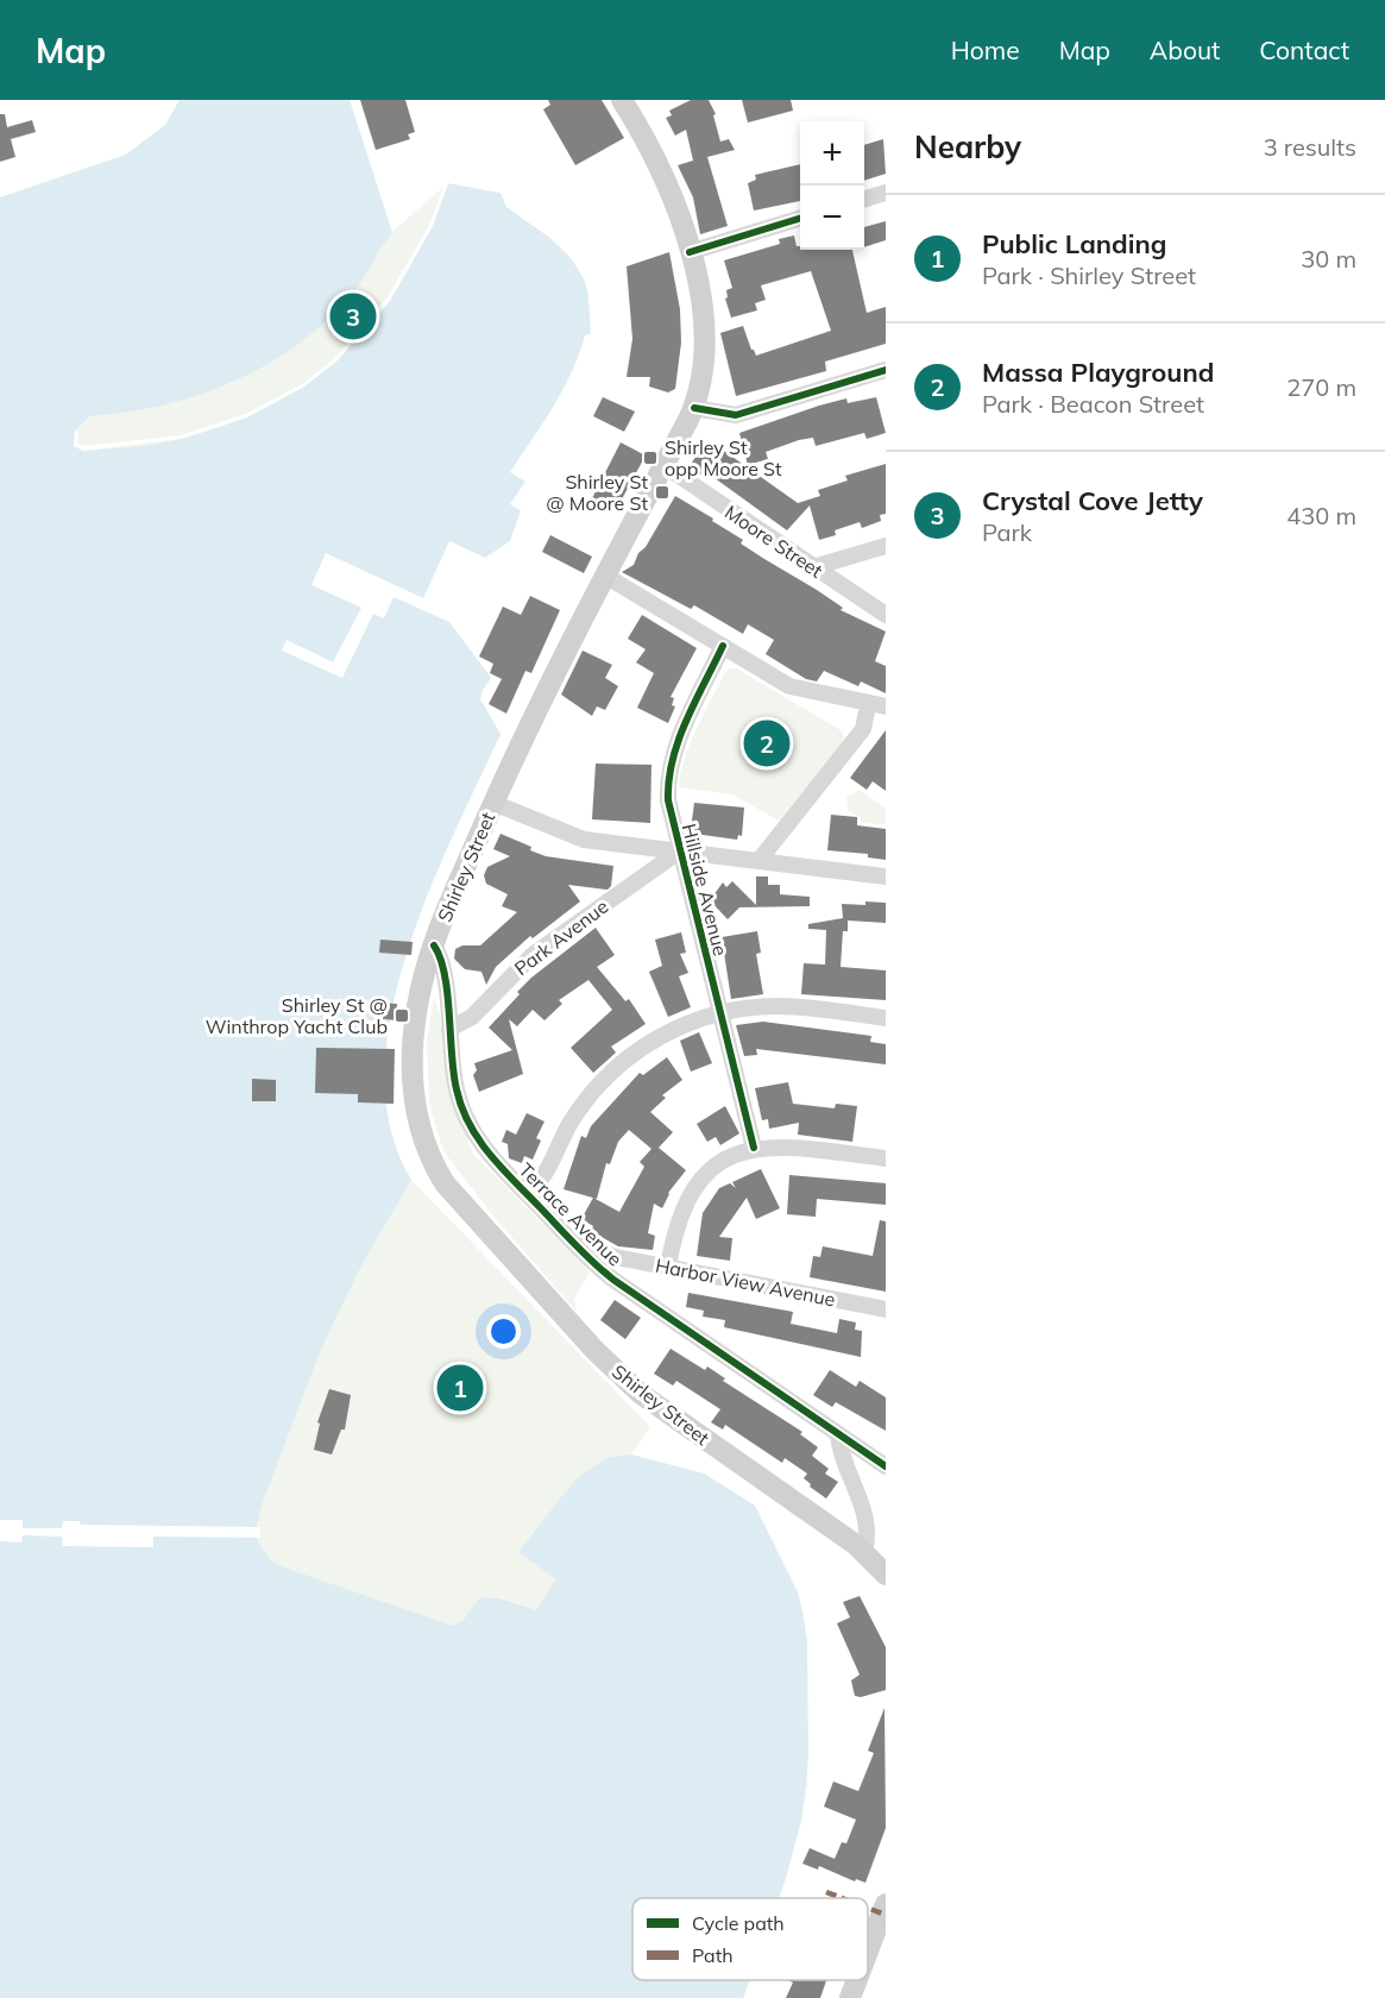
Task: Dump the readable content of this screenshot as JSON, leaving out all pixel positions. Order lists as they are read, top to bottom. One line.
{"streets":{"main road":["Shirley Street"],"street":["Moore Street","Hillside Avenue","Park Avenue","Terrace Avenue","Harbor View Avenue"]},"crossings":[["Moore Street","Shirley Street"],["Shirley Street","Terrace Avenue"],["Hillside Avenue","Park Avenue"],["Park Avenue","Terrace Avenue"],["Terrace Avenue","Harbor View Avenue"]],"places":{"transit":["Shirley St opp Moore St","Shirley St @ Moore St","Shirley St @ Winthrop Yacht Club"]},"legend":["Cycle path","Path"],"page":{"header":"Map","nav":["Home","Map","About","Contact"],"heading":["Nearby","3 results"],"map_buttons":["+","−"],"list":[{"mark":"1","name":"Public Landing","note":"Park · Shirley Street","value":"30 m"},{"mark":"2","name":"Massa Playground","note":"Park · Beacon Street","value":"270 m"},{"mark":"3","name":"Crystal Cove Jetty","note":"Park","value":"430 m"}],"pins":["3","2","1"]}}
